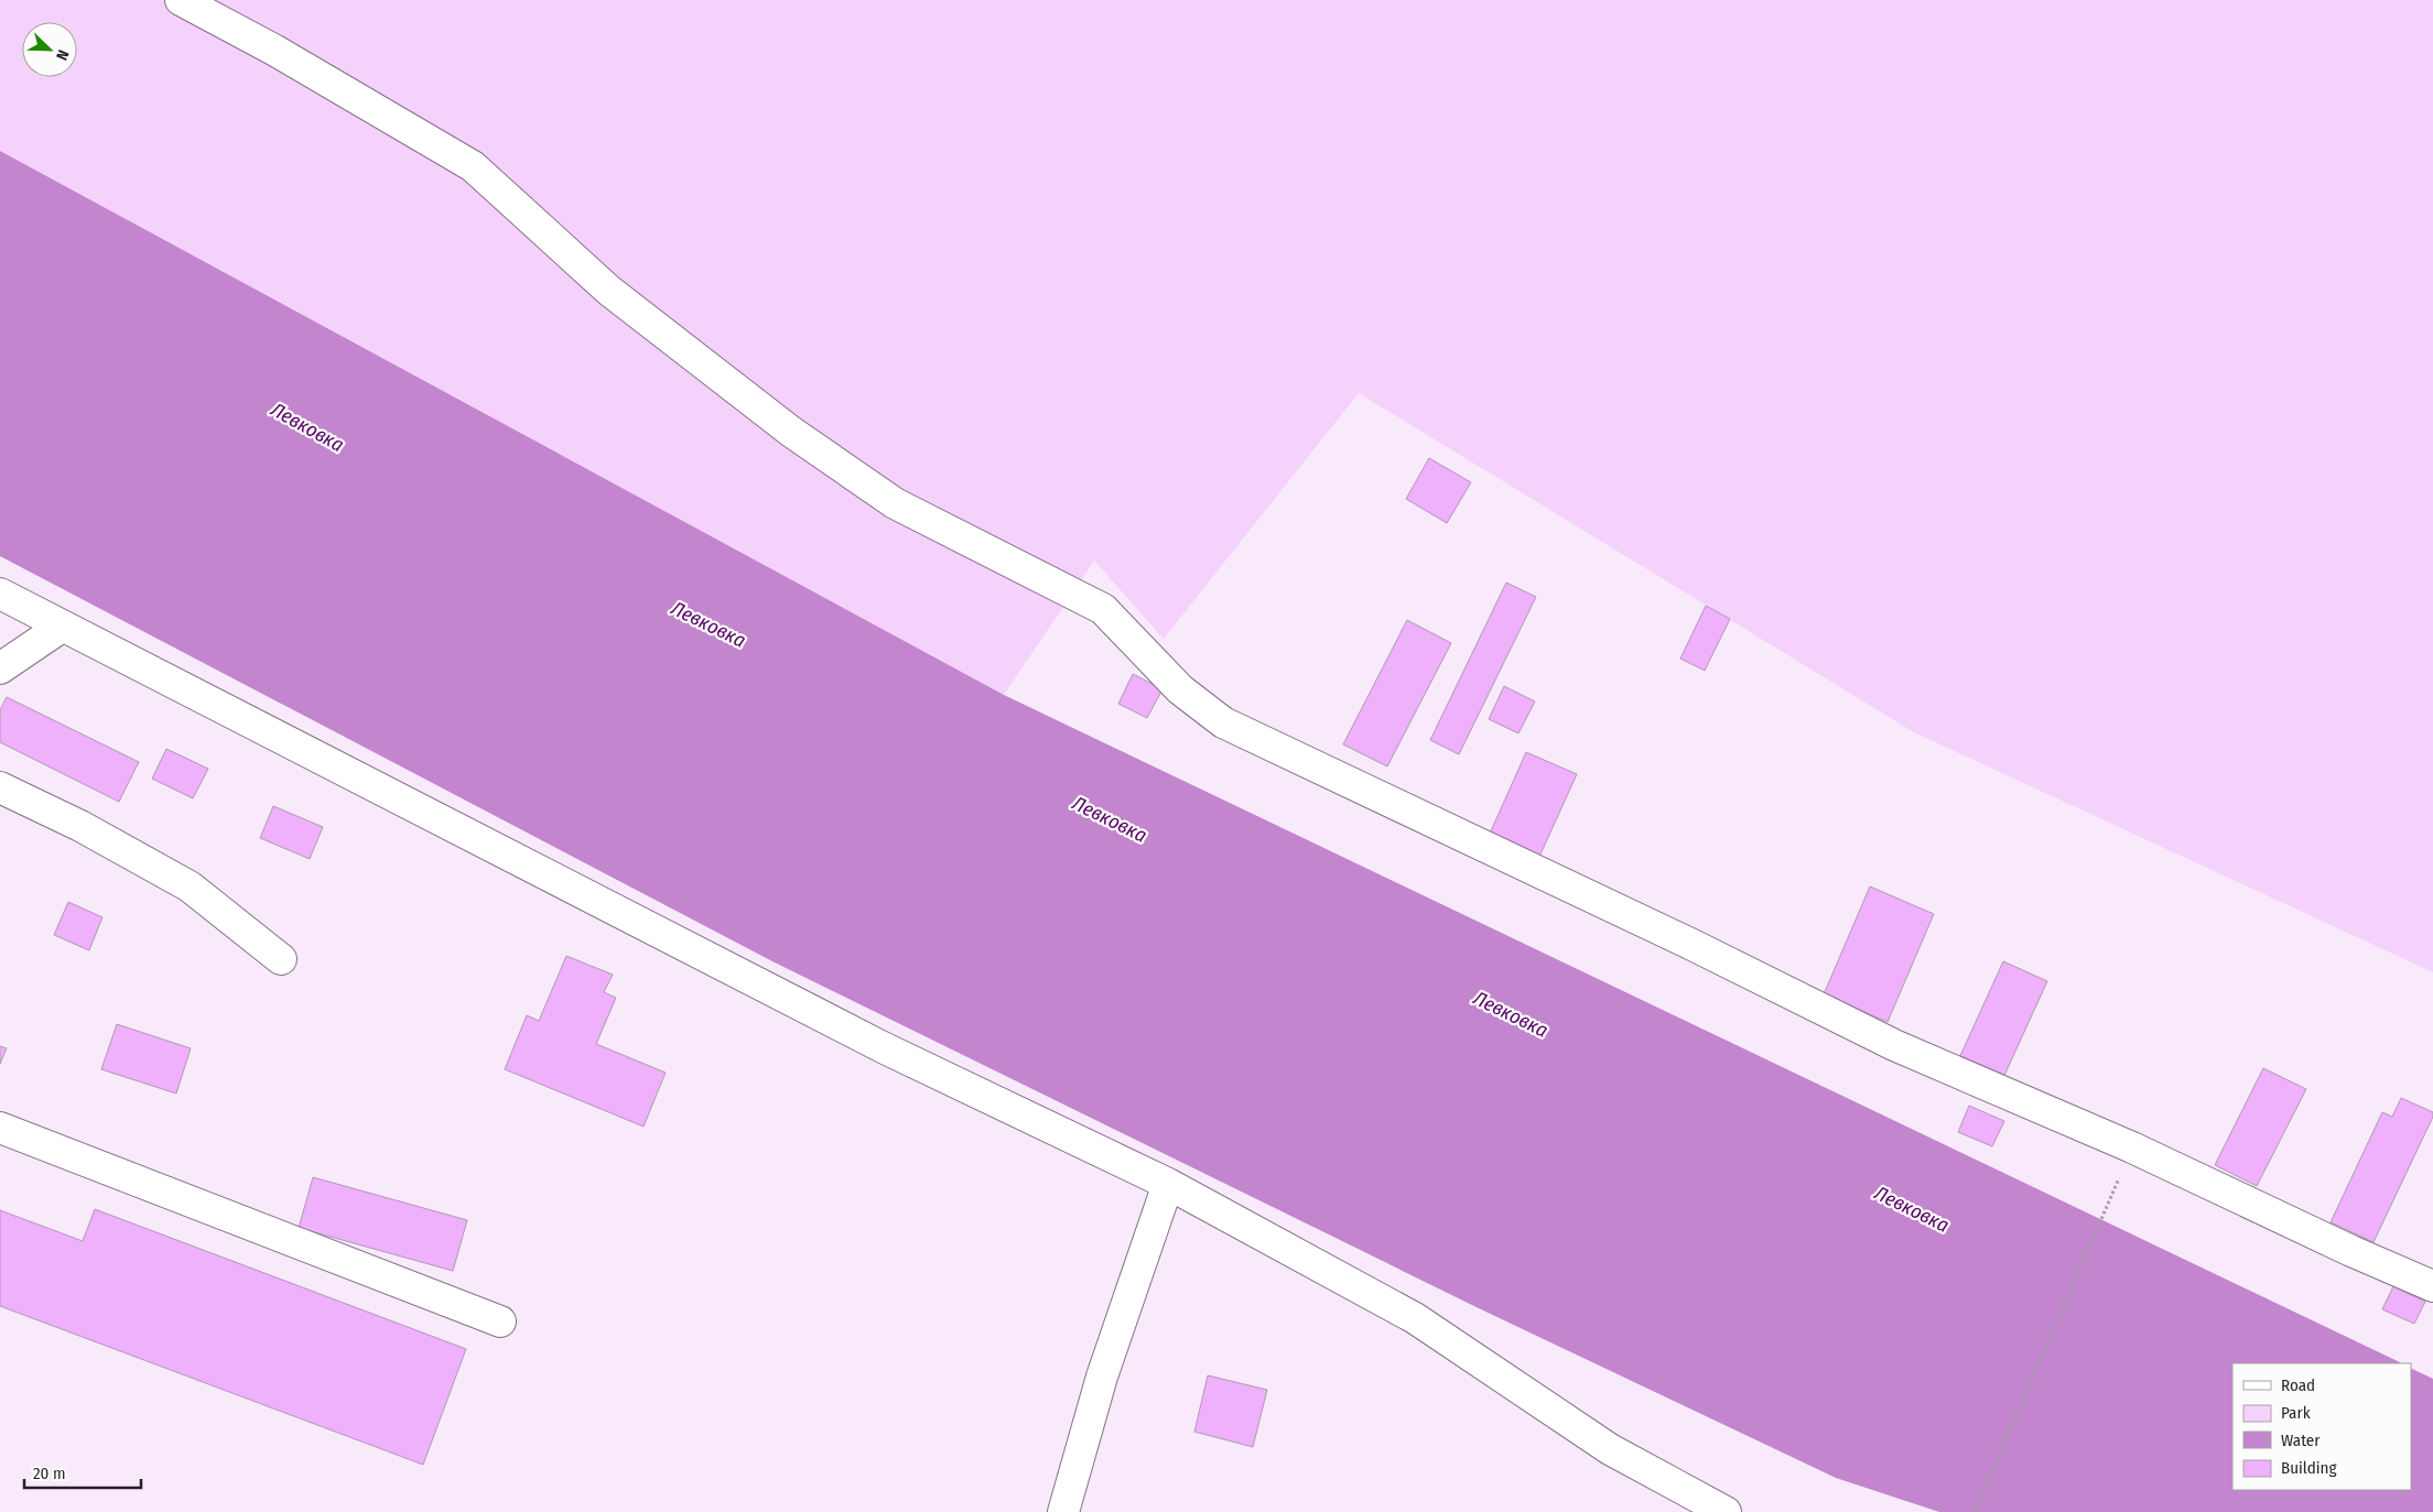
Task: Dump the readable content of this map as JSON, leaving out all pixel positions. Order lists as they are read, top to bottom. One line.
{"water":["Левковка"],"legend":["Road","Park","Water","Building"],"scale_bar":"20 m","north":"bottom right"}
